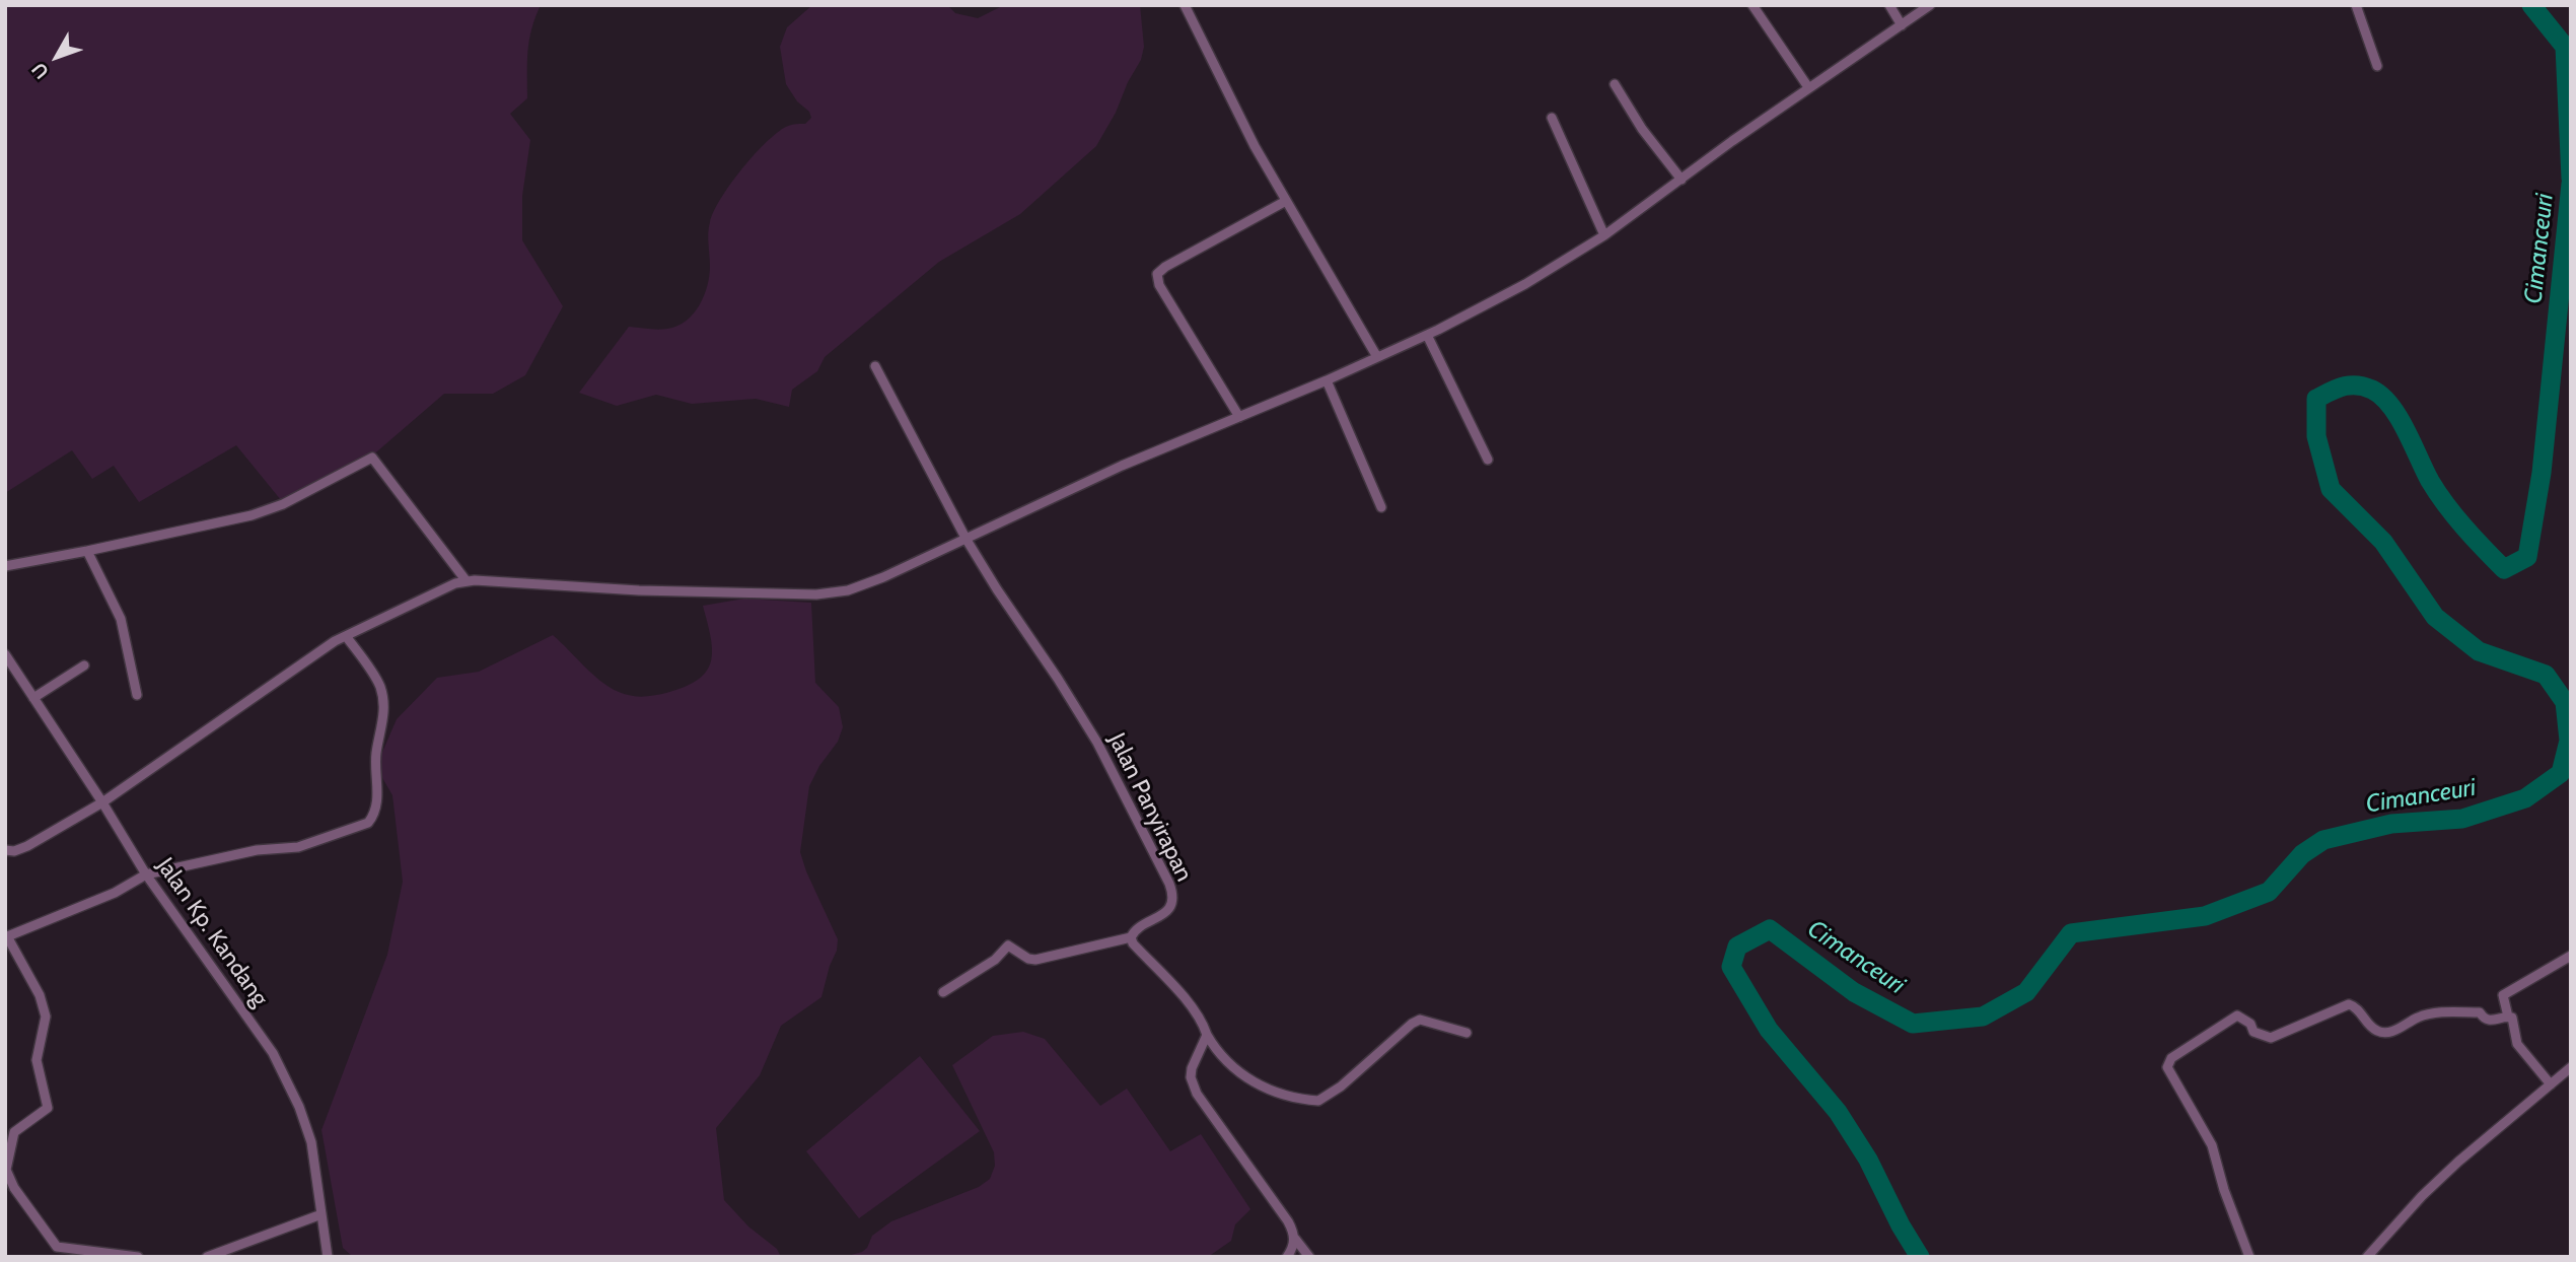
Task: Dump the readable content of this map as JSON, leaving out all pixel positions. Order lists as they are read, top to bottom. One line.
{"streets":{"street":["Jalan Panyirapan","Jalan Kp. Kandang"]},"water":["Cimanceuri"],"north":"bottom left"}
